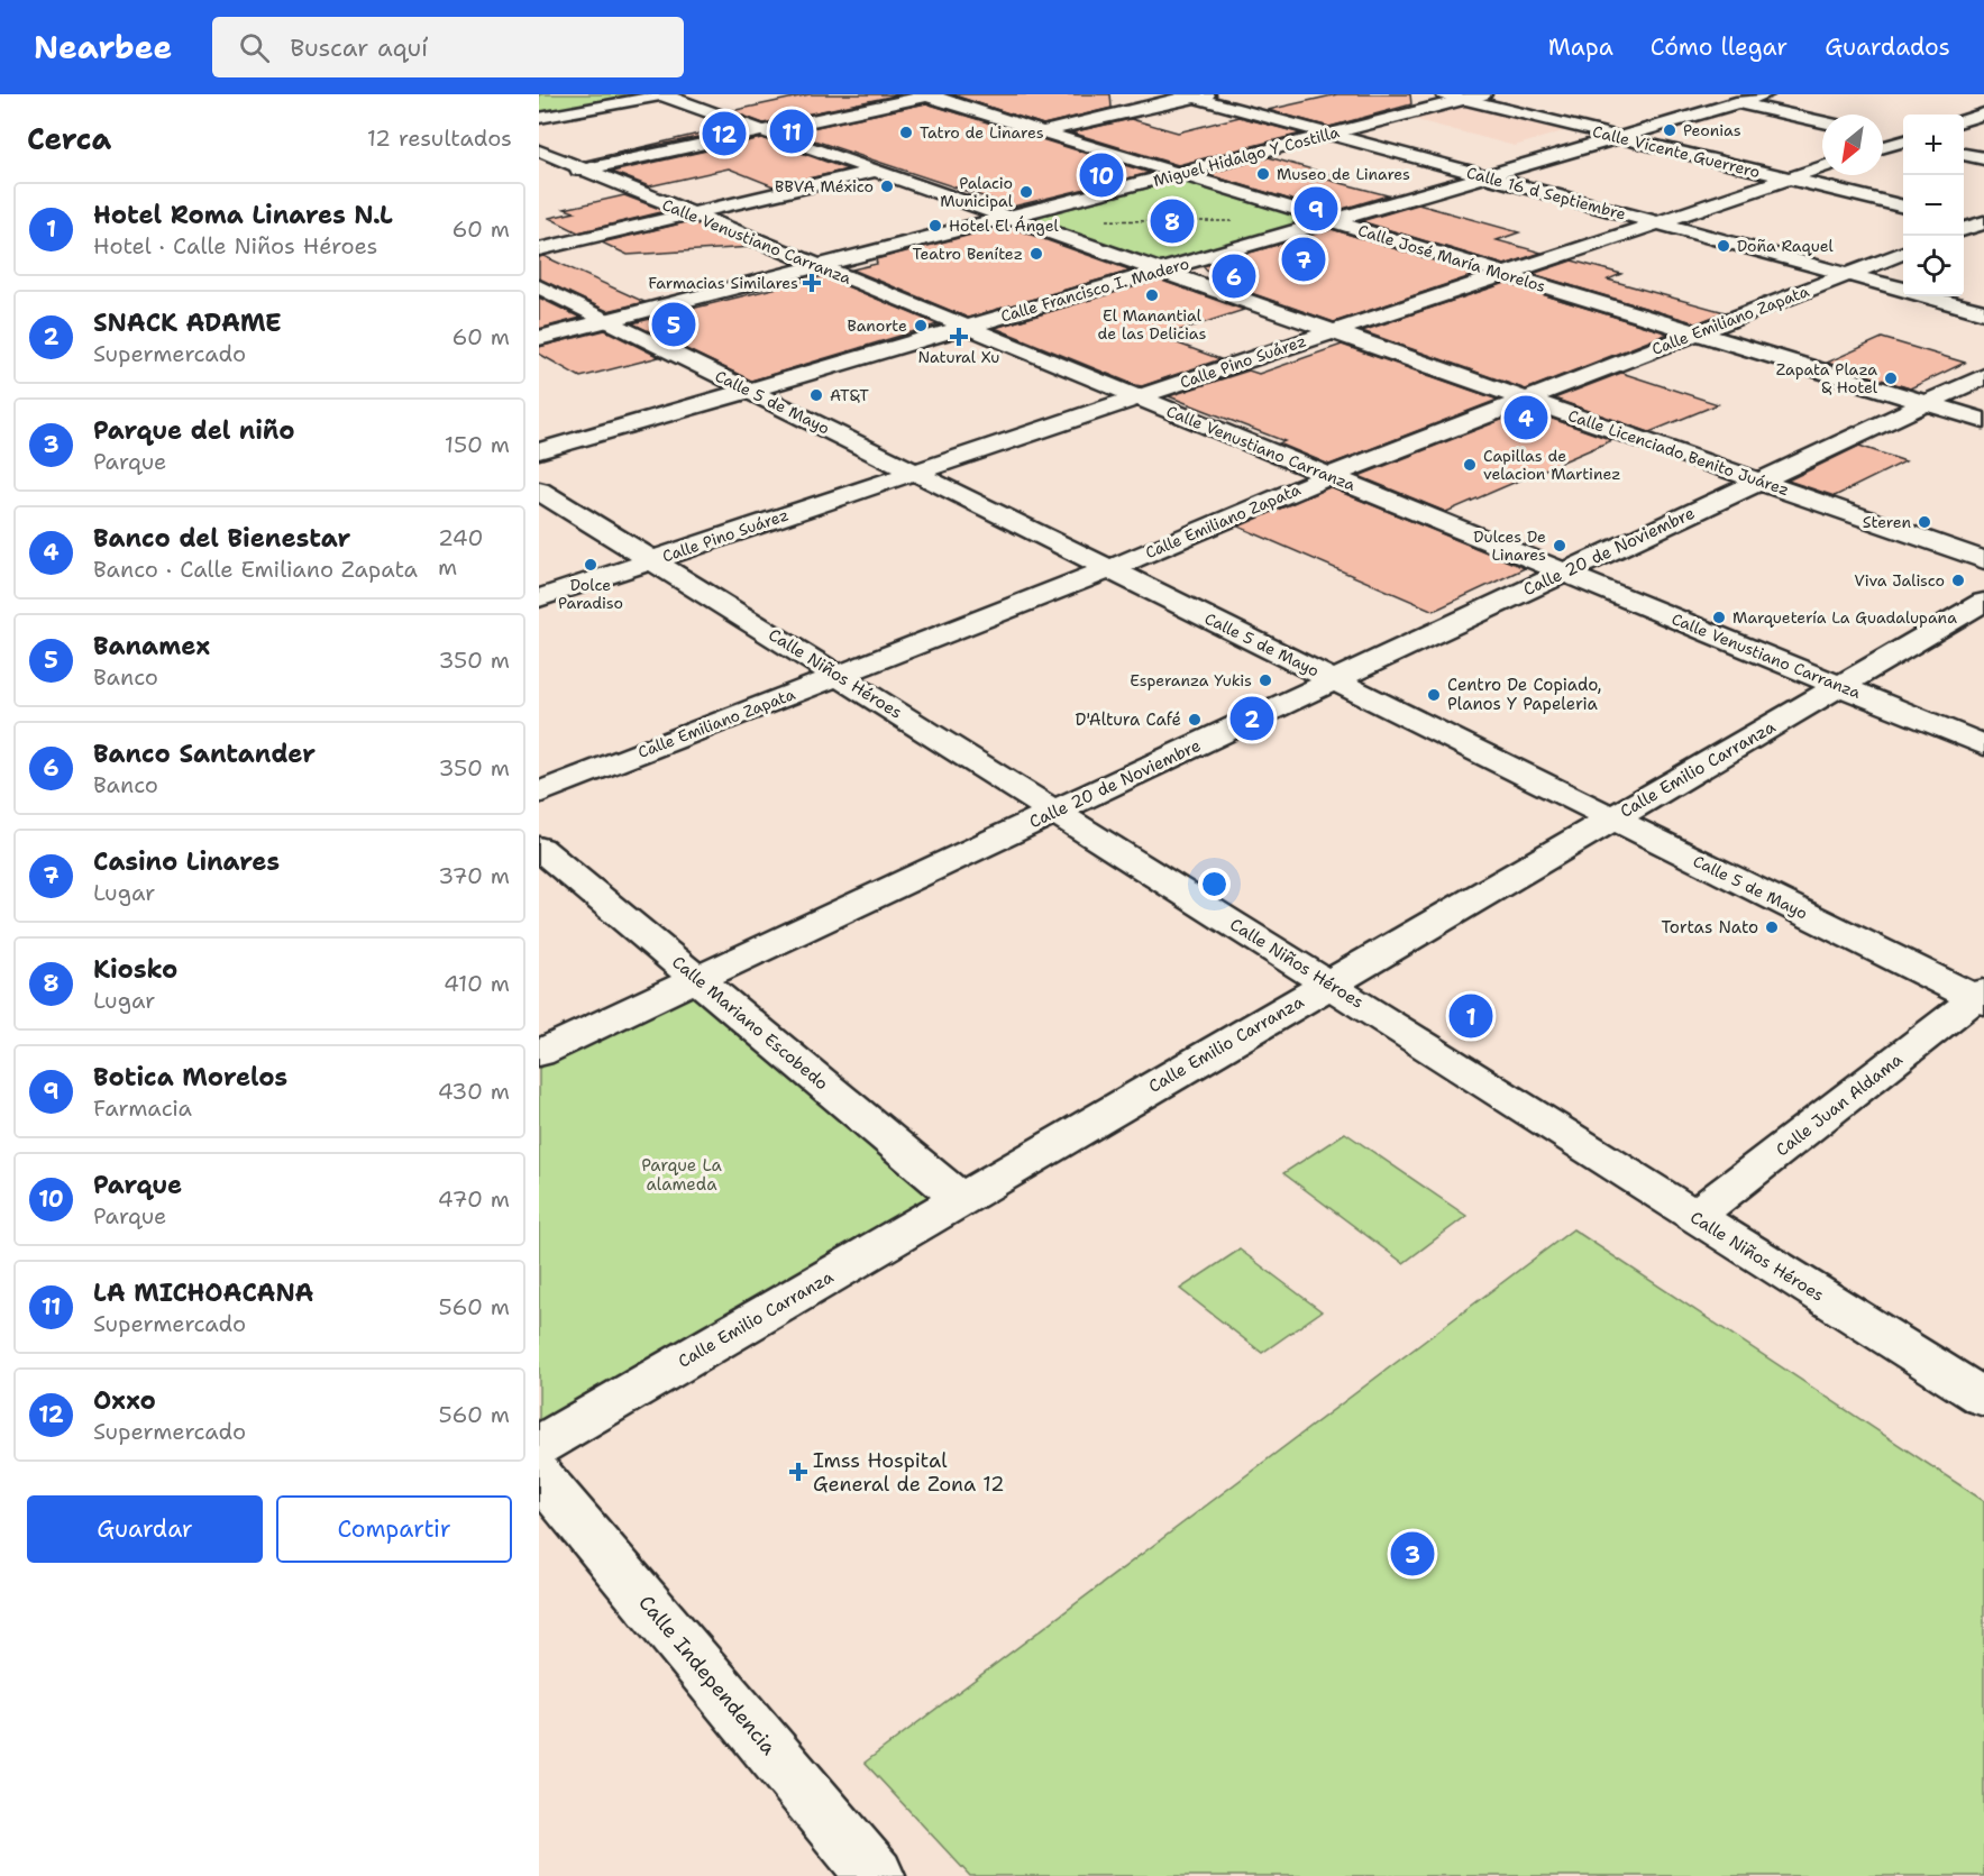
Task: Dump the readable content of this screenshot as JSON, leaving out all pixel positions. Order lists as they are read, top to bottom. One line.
{"streets":{"street":["Calle Vicente Guerrero","Miguel Hidalgo Y Costilla","Calle 16 d Septiembre","Calle Venustiano Carranza","Calle José María Morelos","Calle Francisco I. Madero","Calle Emiliano Zapata","Calle Pino Suárez","Calle 5 de Mayo","Calle Licenciado Benito Juárez","Calle 20 de Noviembre","Calle Niños Héroes","Calle Emilio Carranza","Calle Mariano Escobedo","Calle Juan Aldama","Calle Independencia"]},"crossings":[["Calle Vicente Guerrero","Miguel Hidalgo Y Costilla"],["Calle Vicente Guerrero","Calle Francisco I. Madero"],["Calle Vicente Guerrero","Calle Pino Suárez"],["Miguel Hidalgo Y Costilla","Calle 16 d Septiembre"],["Miguel Hidalgo Y Costilla","Calle Venustiano Carranza"],["Miguel Hidalgo Y Costilla","Calle José María Morelos"],["Miguel Hidalgo Y Costilla","Calle 5 de Mayo"],["Miguel Hidalgo Y Costilla","Calle Licenciado Benito Juárez"],["Calle 16 d Septiembre","Calle Francisco I. Madero"],["Calle 16 d Septiembre","Calle Emiliano Zapata"],["Calle 16 d Septiembre","Calle Pino Suárez"],["Calle Venustiano Carranza","Calle Francisco I. Madero"],["Calle Venustiano Carranza","Calle Emiliano Zapata"],["Calle Venustiano Carranza","Calle Pino Suárez"],["Calle Venustiano Carranza","Calle 20 de Noviembre"],["Calle Venustiano Carranza","Calle Emilio Carranza"],["Calle José María Morelos","Calle Francisco I. Madero"],["Calle José María Morelos","Calle Emiliano Zapata"],["Calle José María Morelos","Calle Pino Suárez"],["Calle José María Morelos","Calle 20 de Noviembre"],["Calle Francisco I. Madero","Calle 5 de Mayo"],["Calle Francisco I. Madero","Calle Licenciado Benito Juárez"],["Calle Emiliano Zapata","Calle 5 de Mayo"],["Calle Emiliano Zapata","Calle Licenciado Benito Juárez"],["Calle Emiliano Zapata","Calle Niños Héroes"],["Calle Pino Suárez","Calle 5 de Mayo"],["Calle Pino Suárez","Calle Licenciado Benito Juárez"],["Calle Pino Suárez","Calle Niños Héroes"],["Calle 5 de Mayo","Calle 20 de Noviembre"],["Calle 5 de Mayo","Calle Emilio Carranza"],["Calle 5 de Mayo","Calle Juan Aldama"],["Calle Licenciado Benito Juárez","Calle 20 de Noviembre"],["Calle 20 de Noviembre","Calle Niños Héroes"],["Calle 20 de Noviembre","Calle Mariano Escobedo"],["Calle Niños Héroes","Calle Emilio Carranza"],["Calle Niños Héroes","Calle Juan Aldama"],["Calle Emilio Carranza","Calle Mariano Escobedo"]],"parks":["Parque La alameda"],"places":{"other":["Peonias","Tatro de Linares","Museo de Linares","BBVA México","Palacio Municipal","Hotel El Ángel","Doña Raquel","Teatro Benítez","El Manantial de las Delicias","Banorte","Zapata Plaza & Hotel","AT&T","Capillas de velacion Martinez","Steren","Dulces De Linares","Dolce Paradiso","Viva Jalisco","Marquetería La Guadalupana","Esperanza Yukis","Centro De Copiado, Planos Y Papeleria","D'Altura Café","Tortas Nato"],"health":["Farmacias Similares","Natural Xu","Imss Hospital General de Zona 12"]},"north":"bottom left","page":{"header":"Nearbee","search":"Buscar aquí","nav":["Mapa","Cómo llegar","Guardados"],"heading":["Cerca","12 resultados"],"pins":["11","12","10","9","8","7","6","5","4","2","1","3"],"map_buttons":["+","−"],"list":[{"mark":"1","name":"Hotel Roma Linares N.L","note":"Hotel · Calle Niños Héroes","value":"60 m"},{"mark":"2","name":"SNACK ADAME","note":"Supermercado","value":"60 m"},{"mark":"3","name":"Parque del niño","note":"Parque","value":"150 m"},{"mark":"4","name":"Banco del Bienestar","note":"Banco · Calle Emiliano Zapata","value":"240 m"},{"mark":"5","name":"Banamex","note":"Banco","value":"350 m"},{"mark":"6","name":"Banco Santander","note":"Banco","value":"350 m"},{"mark":"7","name":"Casino Linares","note":"Lugar","value":"370 m"},{"mark":"8","name":"Kiosko","note":"Lugar","value":"410 m"},{"mark":"9","name":"Botica Morelos","note":"Farmacia","value":"430 m"},{"mark":"10","name":"Parque","note":"Parque","value":"470 m"},{"mark":"11","name":"LA MICHOACANA","note":"Supermercado","value":"560 m"},{"mark":"12","name":"Oxxo","note":"Supermercado","value":"560 m"}],"buttons":["Guardar","Compartir"]}}
